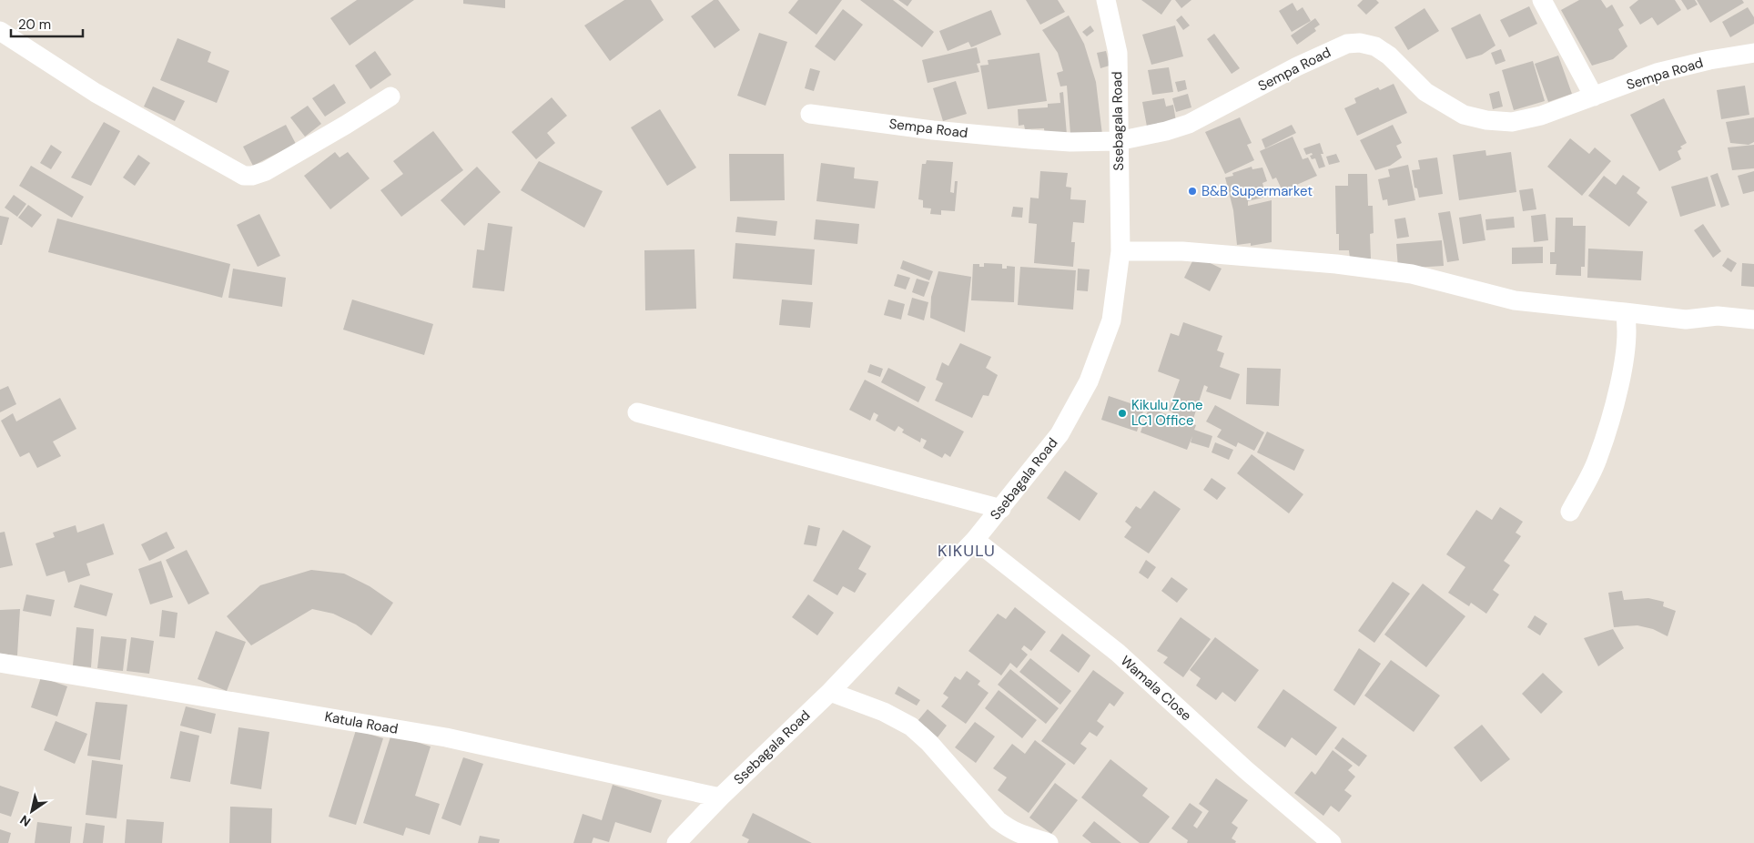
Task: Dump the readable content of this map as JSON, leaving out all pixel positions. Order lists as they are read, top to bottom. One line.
{"streets":{"street":["Sempa Road","Ssebagala Road","Wamala Close","Katula Road"]},"crossings":[["Sempa Road","Ssebagala Road"],["Ssebagala Road","Wamala Close"],["Ssebagala Road","Katula Road"]],"districts":["KIKULU"],"places":["B&B Supermarket","Kikulu Zone LC1 Office"],"scale_bar":"20 m","north":"bottom left"}
